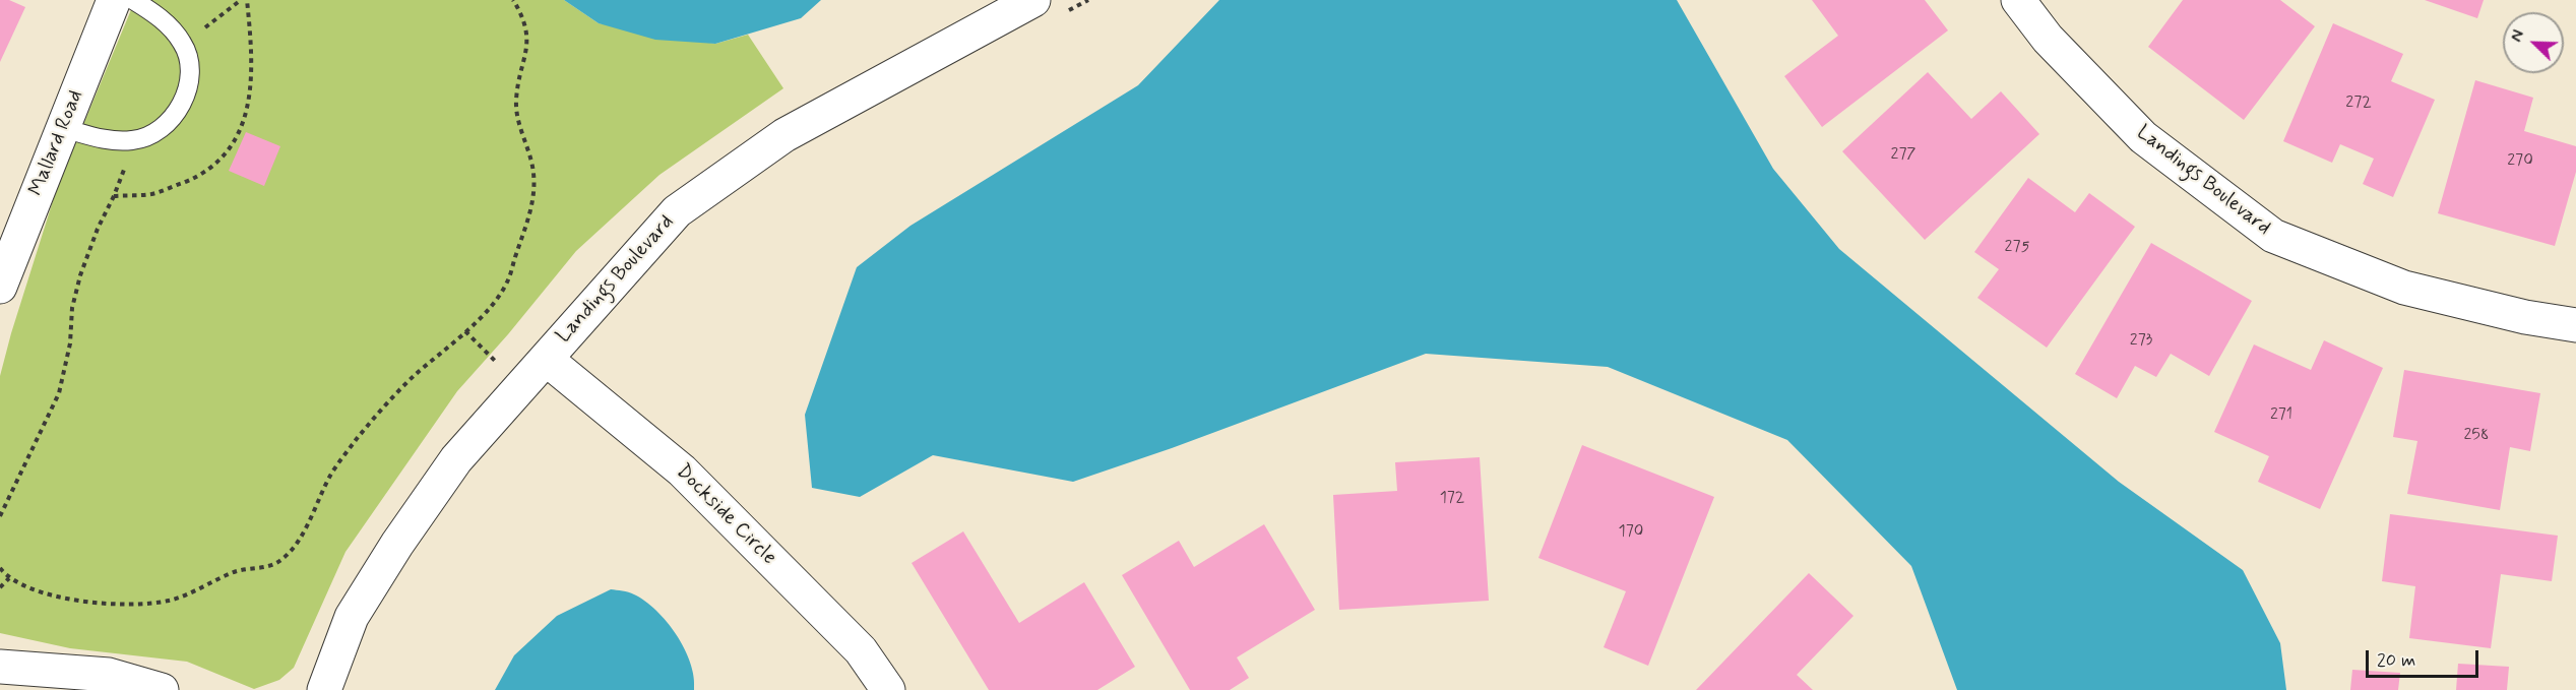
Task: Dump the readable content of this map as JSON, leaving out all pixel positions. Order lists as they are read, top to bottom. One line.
{"streets":{"street":["Mallard Road","Landings Boulevard","Dockside Circle"]},"crossings":[["Landings Boulevard","Dockside Circle"]],"house_numbers":["272","277","270","275","273","271","258","172","170"],"scale_bar":"20 m","north":"top left"}
